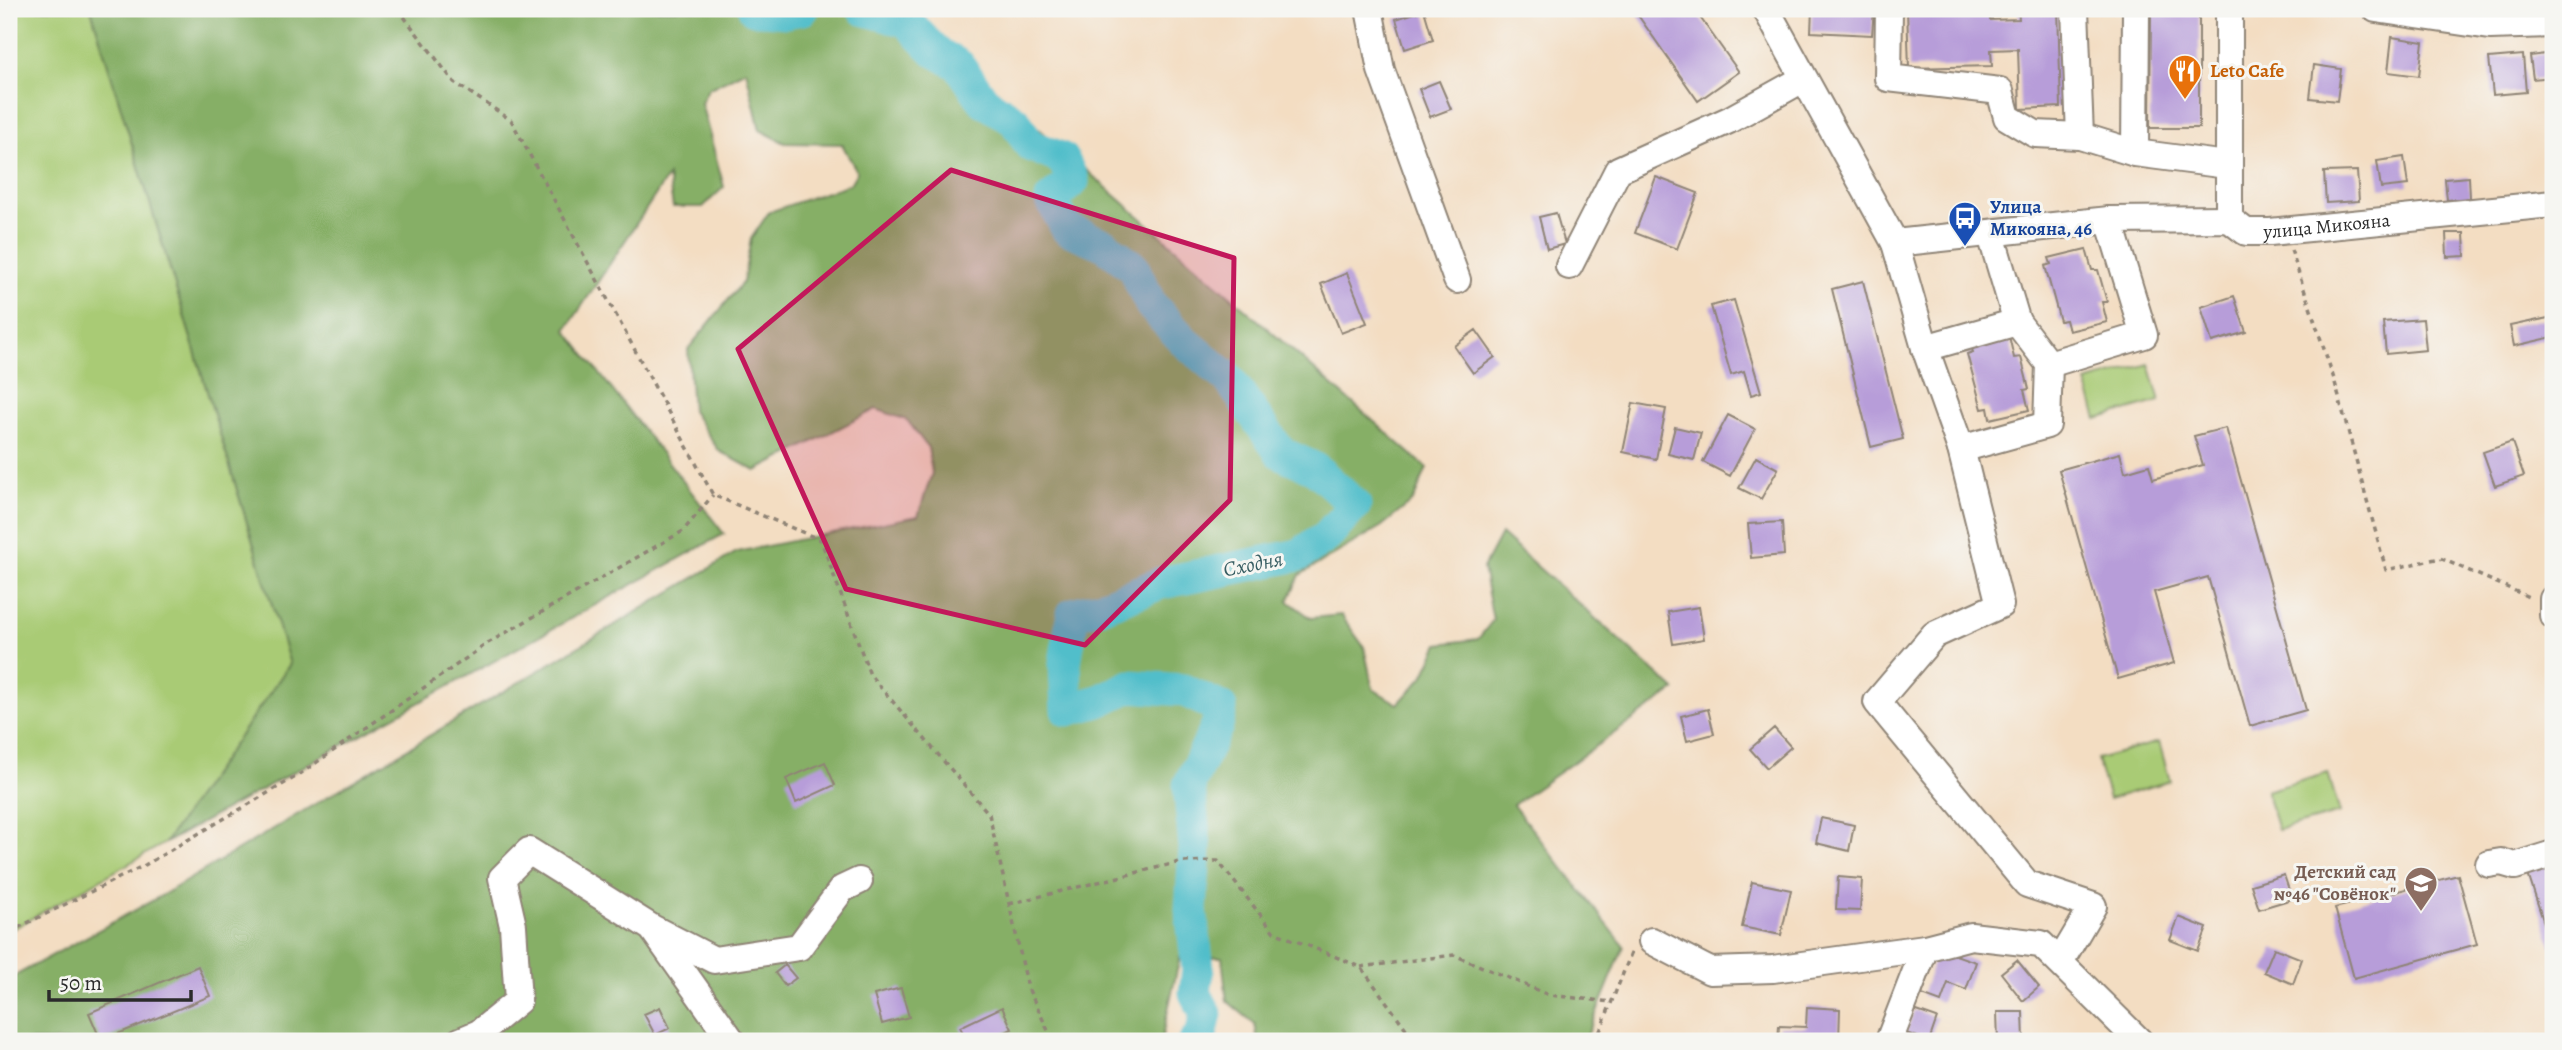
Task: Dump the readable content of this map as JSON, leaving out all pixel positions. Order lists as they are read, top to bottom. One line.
{"streets":{"street":["улица Микояна"]},"water":["Сходня"],"places":{"restaurant":["Leto Cafe"],"bus stop":["Улица Микояна, 46"],"school or university":["Детский сад №46 \"Совёнок\""]},"scale_bar":"50 m"}
